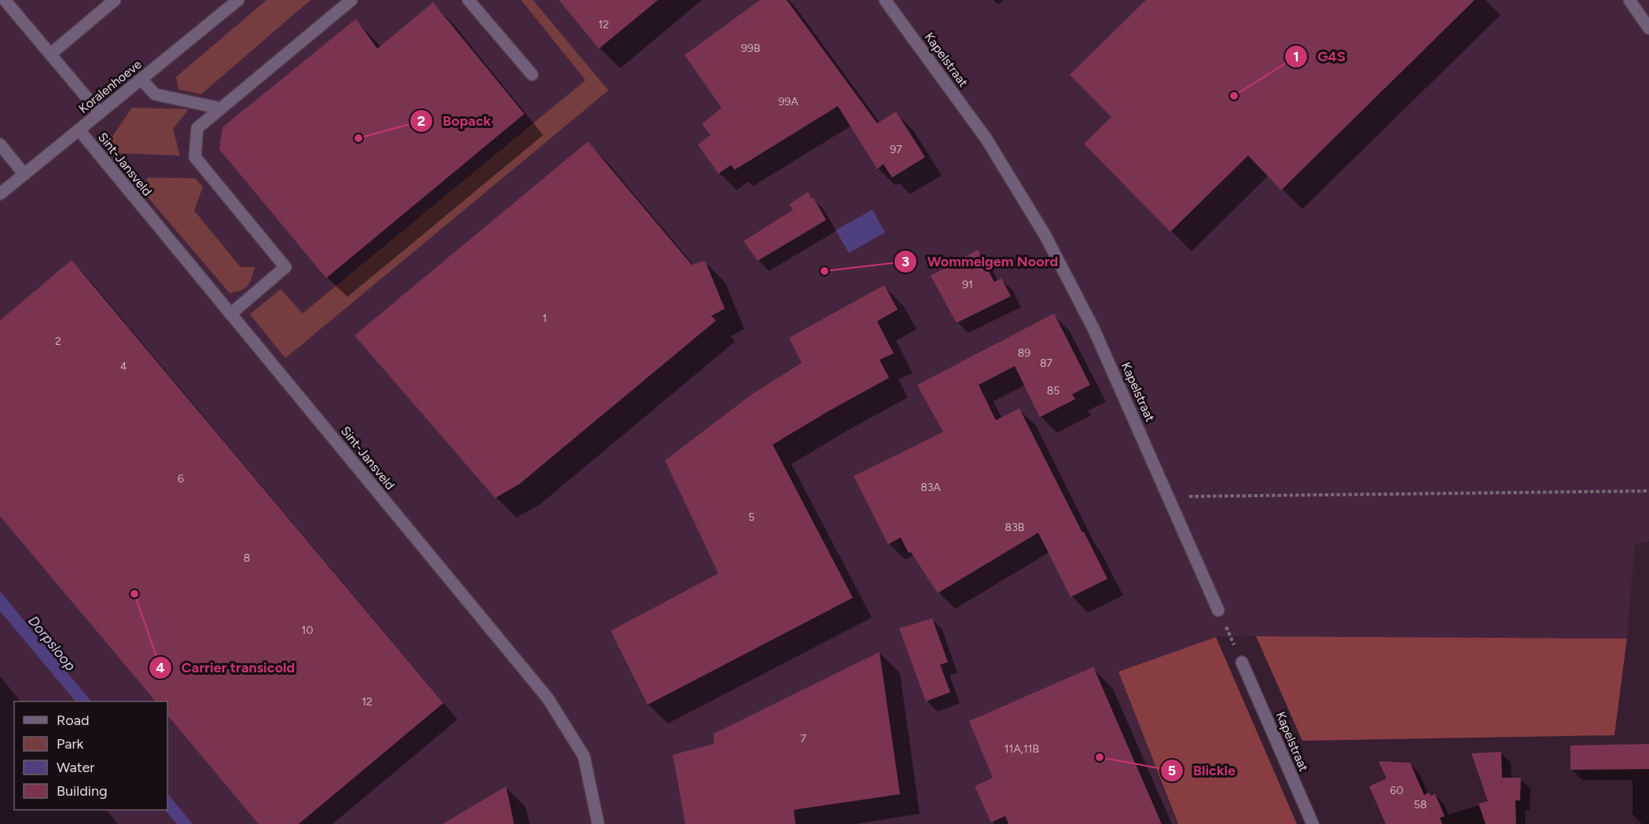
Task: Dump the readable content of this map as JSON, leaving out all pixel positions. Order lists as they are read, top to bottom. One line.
{"streets":{"street":["Kapelstraat","Koralenhoeve","Sint-Jansveld"]},"crossings":[["Koralenhoeve","Sint-Jansveld"]],"water":["Dorpsloop"],"places":["G4S","Bopack","Wommelgem Noord","Carrier transicold","Blickle"],"house_numbers":["12","99B","99A","97","91","1","2","89","87","4","85","6","83A","5","83B","8","10","12","7","11A,11B","60","58"],"legend":["Road","Park","Water","Building"]}
